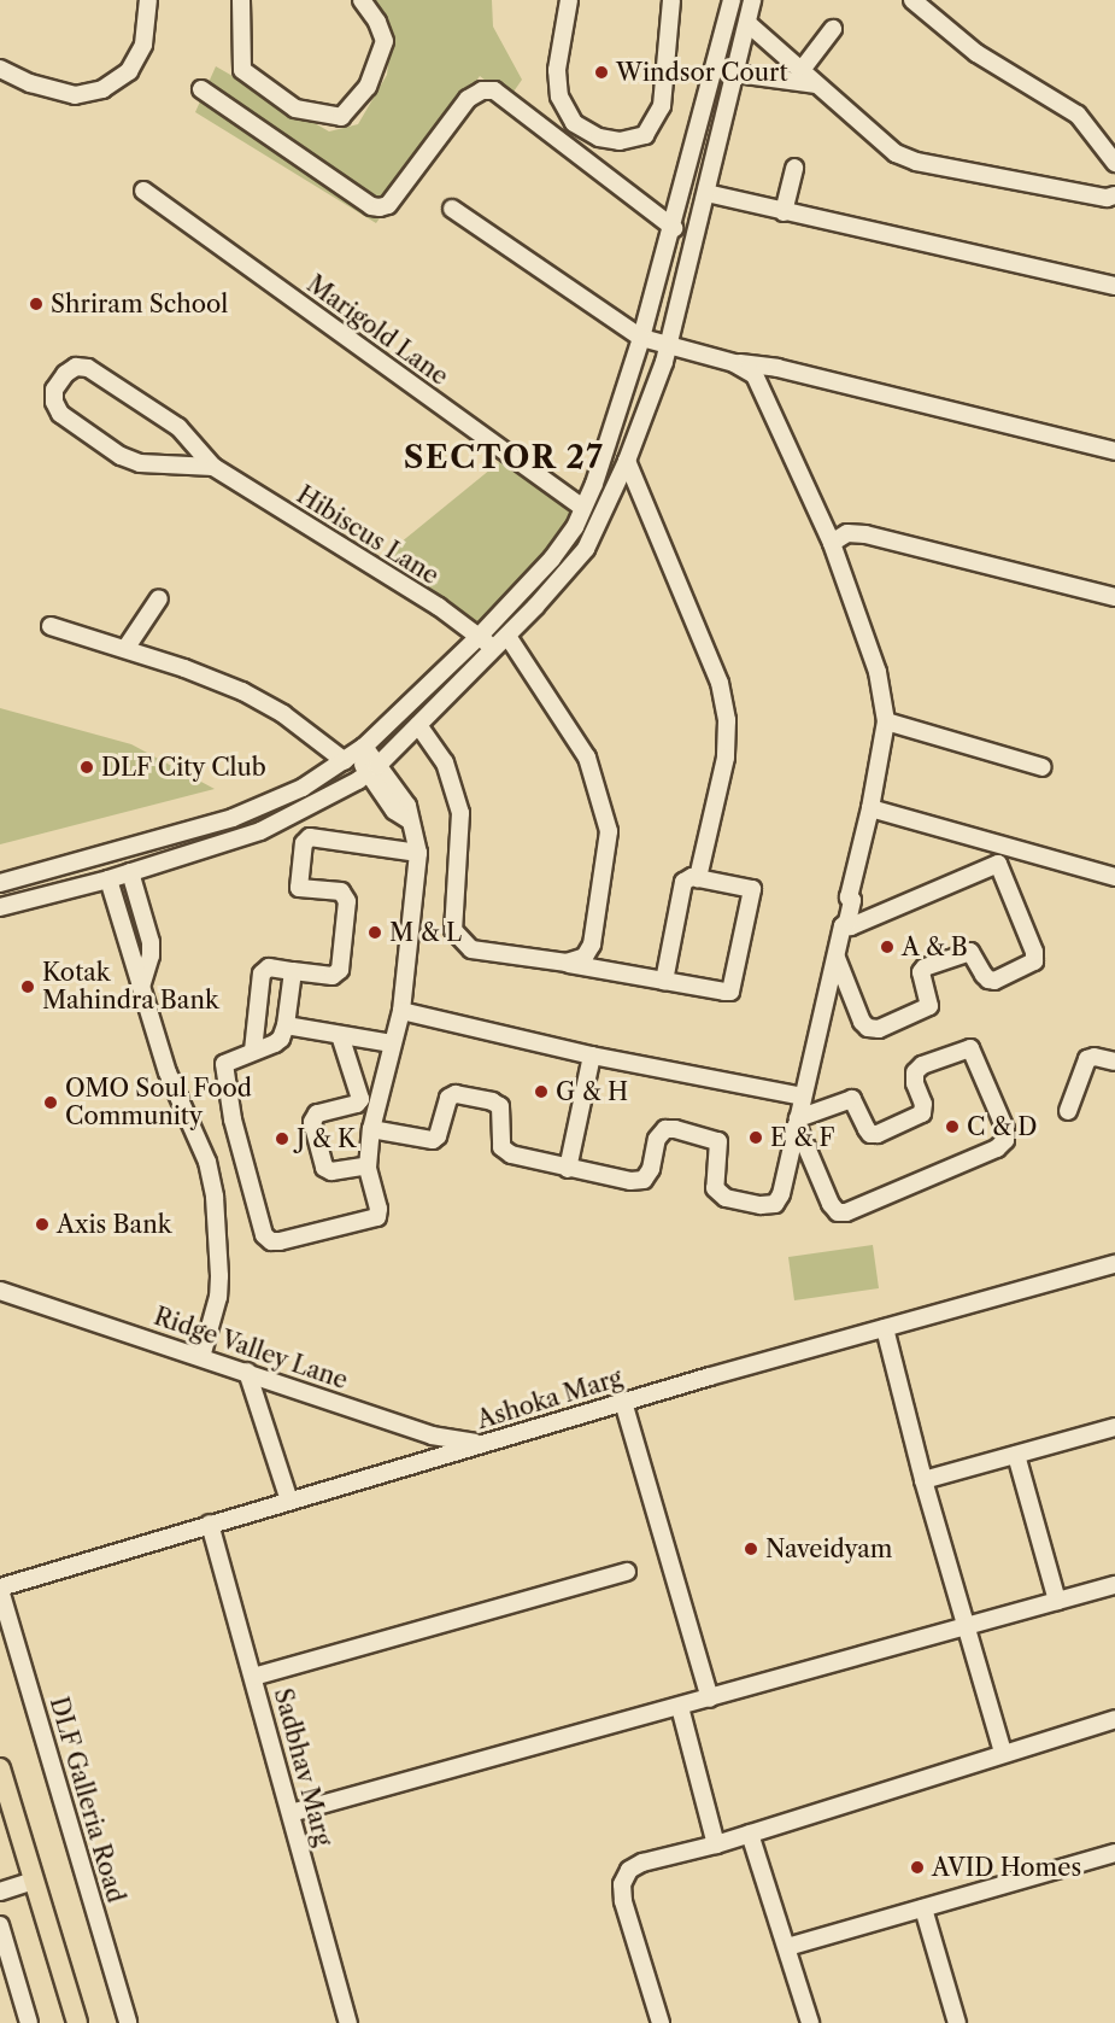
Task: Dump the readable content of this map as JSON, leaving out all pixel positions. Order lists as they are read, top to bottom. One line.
{"streets":{"street":["Marigold Lane","Hibiscus Lane","Ridge Valley Lane","Ashoka Marg","Sadbhav Marg","DLF Galleria Road"]},"crossings":[["Ridge Valley Lane","Ashoka Marg"],["Ashoka Marg","Sadbhav Marg"],["Ashoka Marg","DLF Galleria Road"]],"districts":["SECTOR 27"],"places":["Windsor Court","Shriram School","DLF City Club","M & L","A & B","Kotak Mahindra Bank","G & H","OMO Soul Food Community","C & D","E & F","J & K","Axis Bank","Naveidyam","AVID Homes"]}
